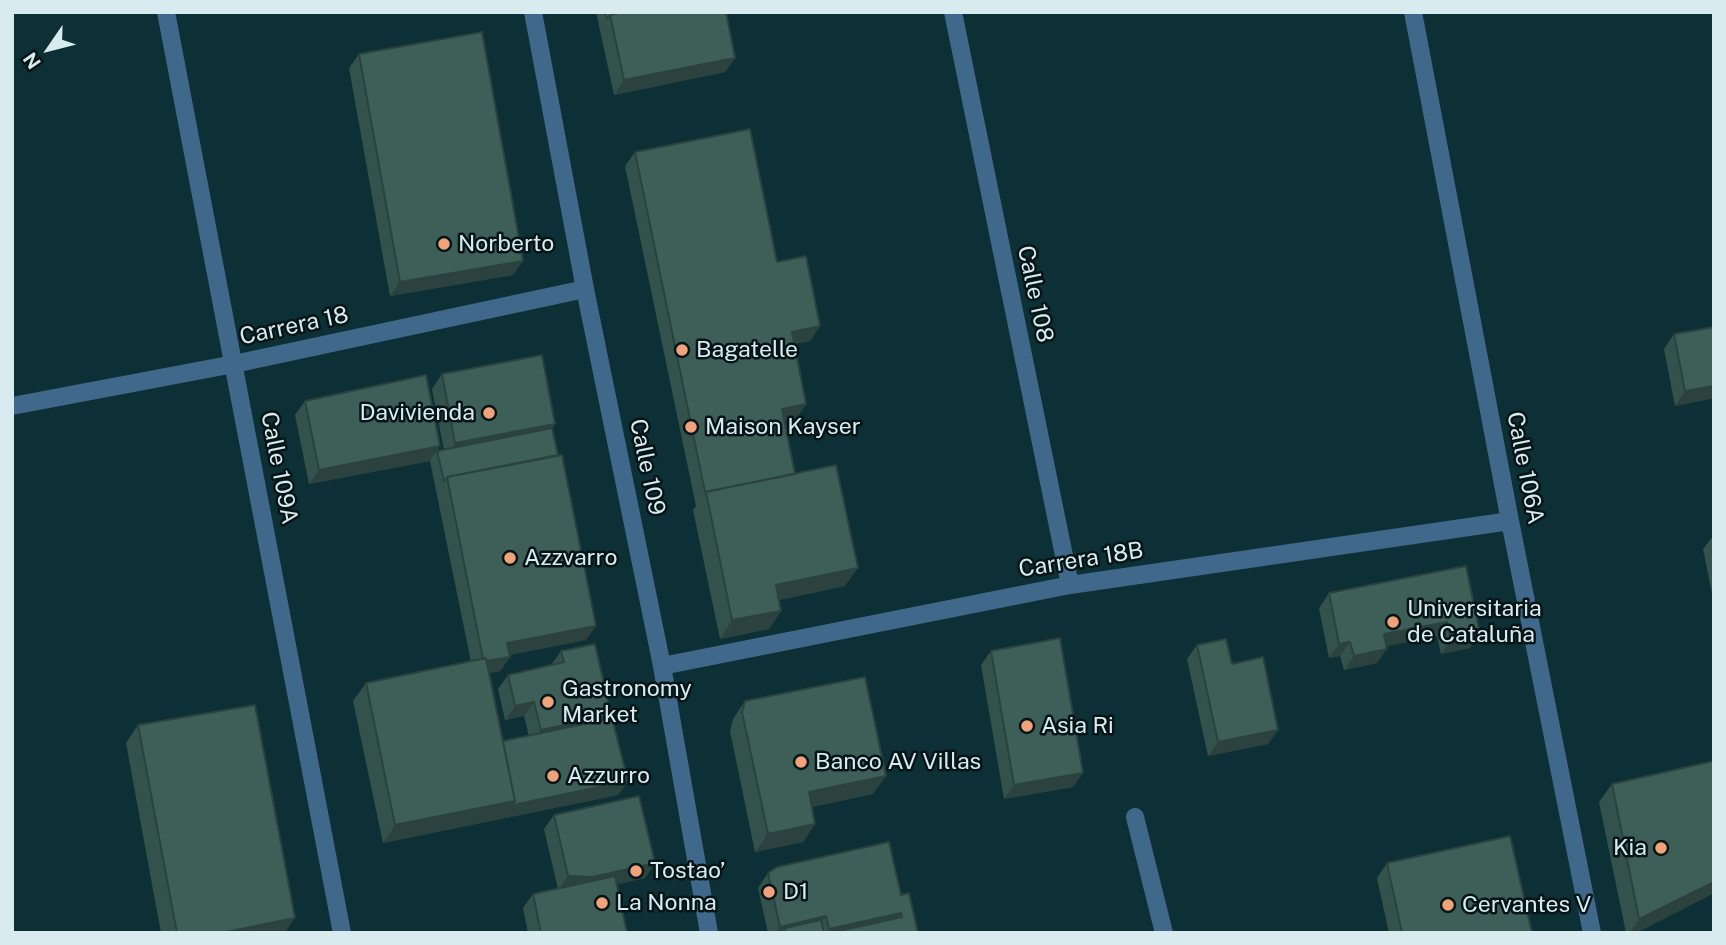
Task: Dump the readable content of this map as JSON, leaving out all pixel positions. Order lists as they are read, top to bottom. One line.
{"streets":{"street":["Calle 108","Carrera 18","Calle 109","Calle 109A","Calle 106A","Carrera 18B"]},"crossings":[["Calle 108","Carrera 18B"],["Carrera 18","Calle 109"],["Carrera 18","Calle 109A"],["Calle 109","Carrera 18B"],["Calle 106A","Carrera 18B"]],"places":["Norberto","Bagatelle","Davivienda","Maison Kayser","Azzvarro","Universitaria de Cataluña","Gastronomy Market","Asia Ri","Banco AV Villas","Azzurro","Kia","Tostao’","D1","La Nonna","Cervantes V"],"north":"bottom left"}
